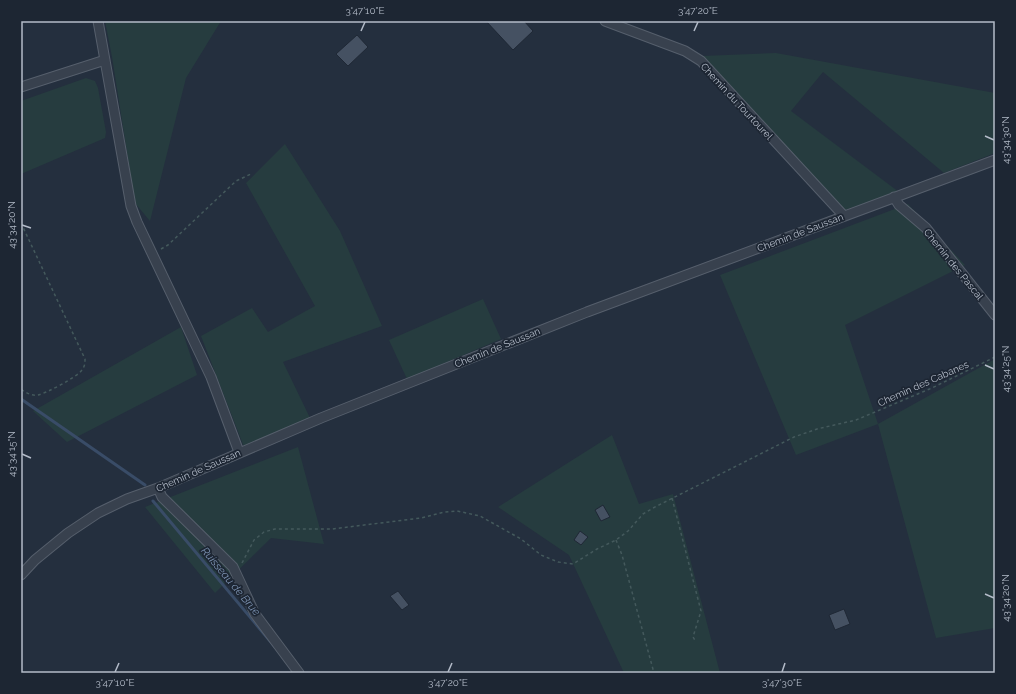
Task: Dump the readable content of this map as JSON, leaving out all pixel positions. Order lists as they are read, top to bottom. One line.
{"streets":{"street":["Chemin du Tourtourel","Chemin de Saussan","Chemin des Pascal"],"path":["Chemin des Cabanes"]},"crossings":[["Chemin du Tourtourel","Chemin de Saussan"],["Chemin de Saussan","Chemin des Pascal"]],"water":["Ruisseau de Brue"],"coordinates":["3°47'10\"E","3°47'20\"E","43°34'30\"N","43°34'20\"N","43°34'25\"N","43°34'15\"N","3°47'30\"E"]}
